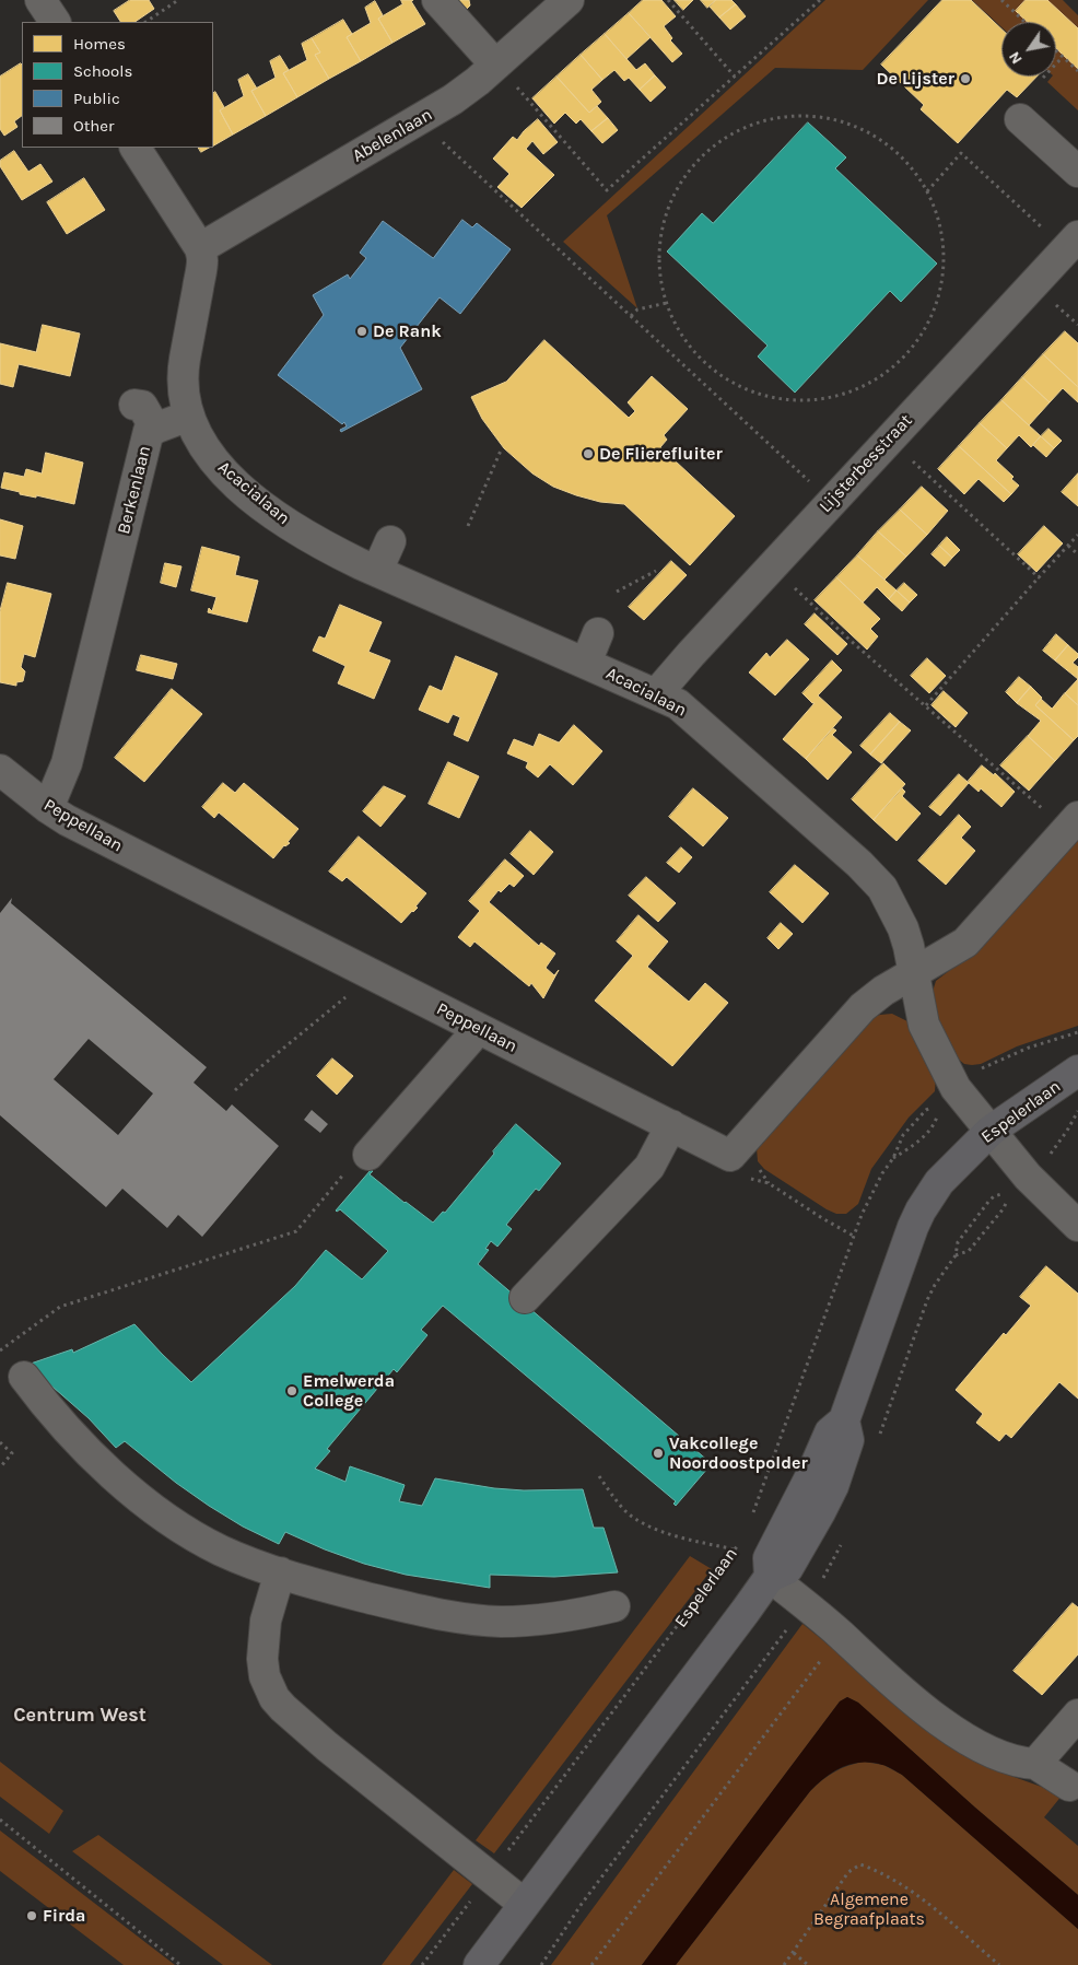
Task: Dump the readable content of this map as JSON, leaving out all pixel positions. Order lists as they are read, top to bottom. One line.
{"streets":{"main road":["Espelerlaan"],"street":["Abelenlaan","Lijsterbesstraat","Berkenlaan","Acacialaan","Peppellaan"]},"crossings":[["Lijsterbesstraat","Acacialaan"],["Berkenlaan","Acacialaan"],["Berkenlaan","Peppellaan"],["Acacialaan","Peppellaan"],["Acacialaan","Espelerlaan"]],"districts":["Centrum West"],"parks":["Algemene Begraafplaats"],"places":["De Lijster","De Rank","De Flierefluiter","Emelwerda College","Vakcollege Noordoostpolder","Firda"],"legend":["Homes","Schools","Public","Other"],"north":"bottom left"}
